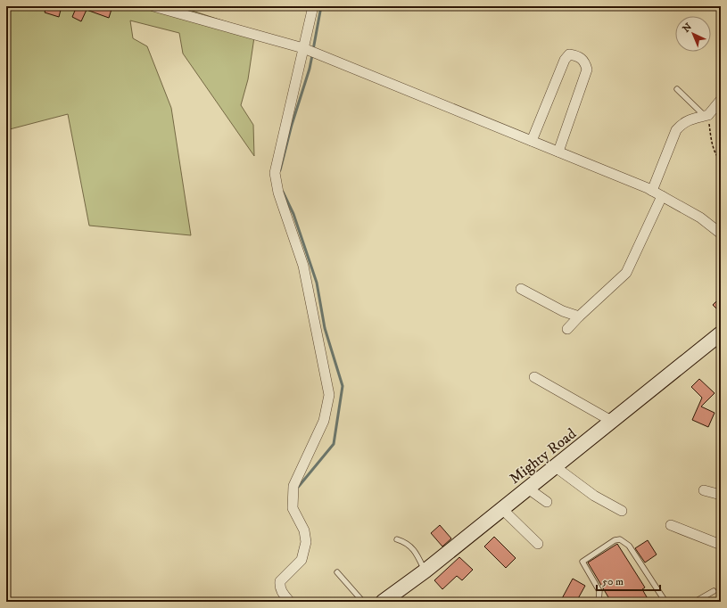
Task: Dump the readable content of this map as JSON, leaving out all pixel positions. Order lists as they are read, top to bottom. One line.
{"streets":{"street":["Mighty Road"]},"scale_bar":"50 m","north":"top left"}
